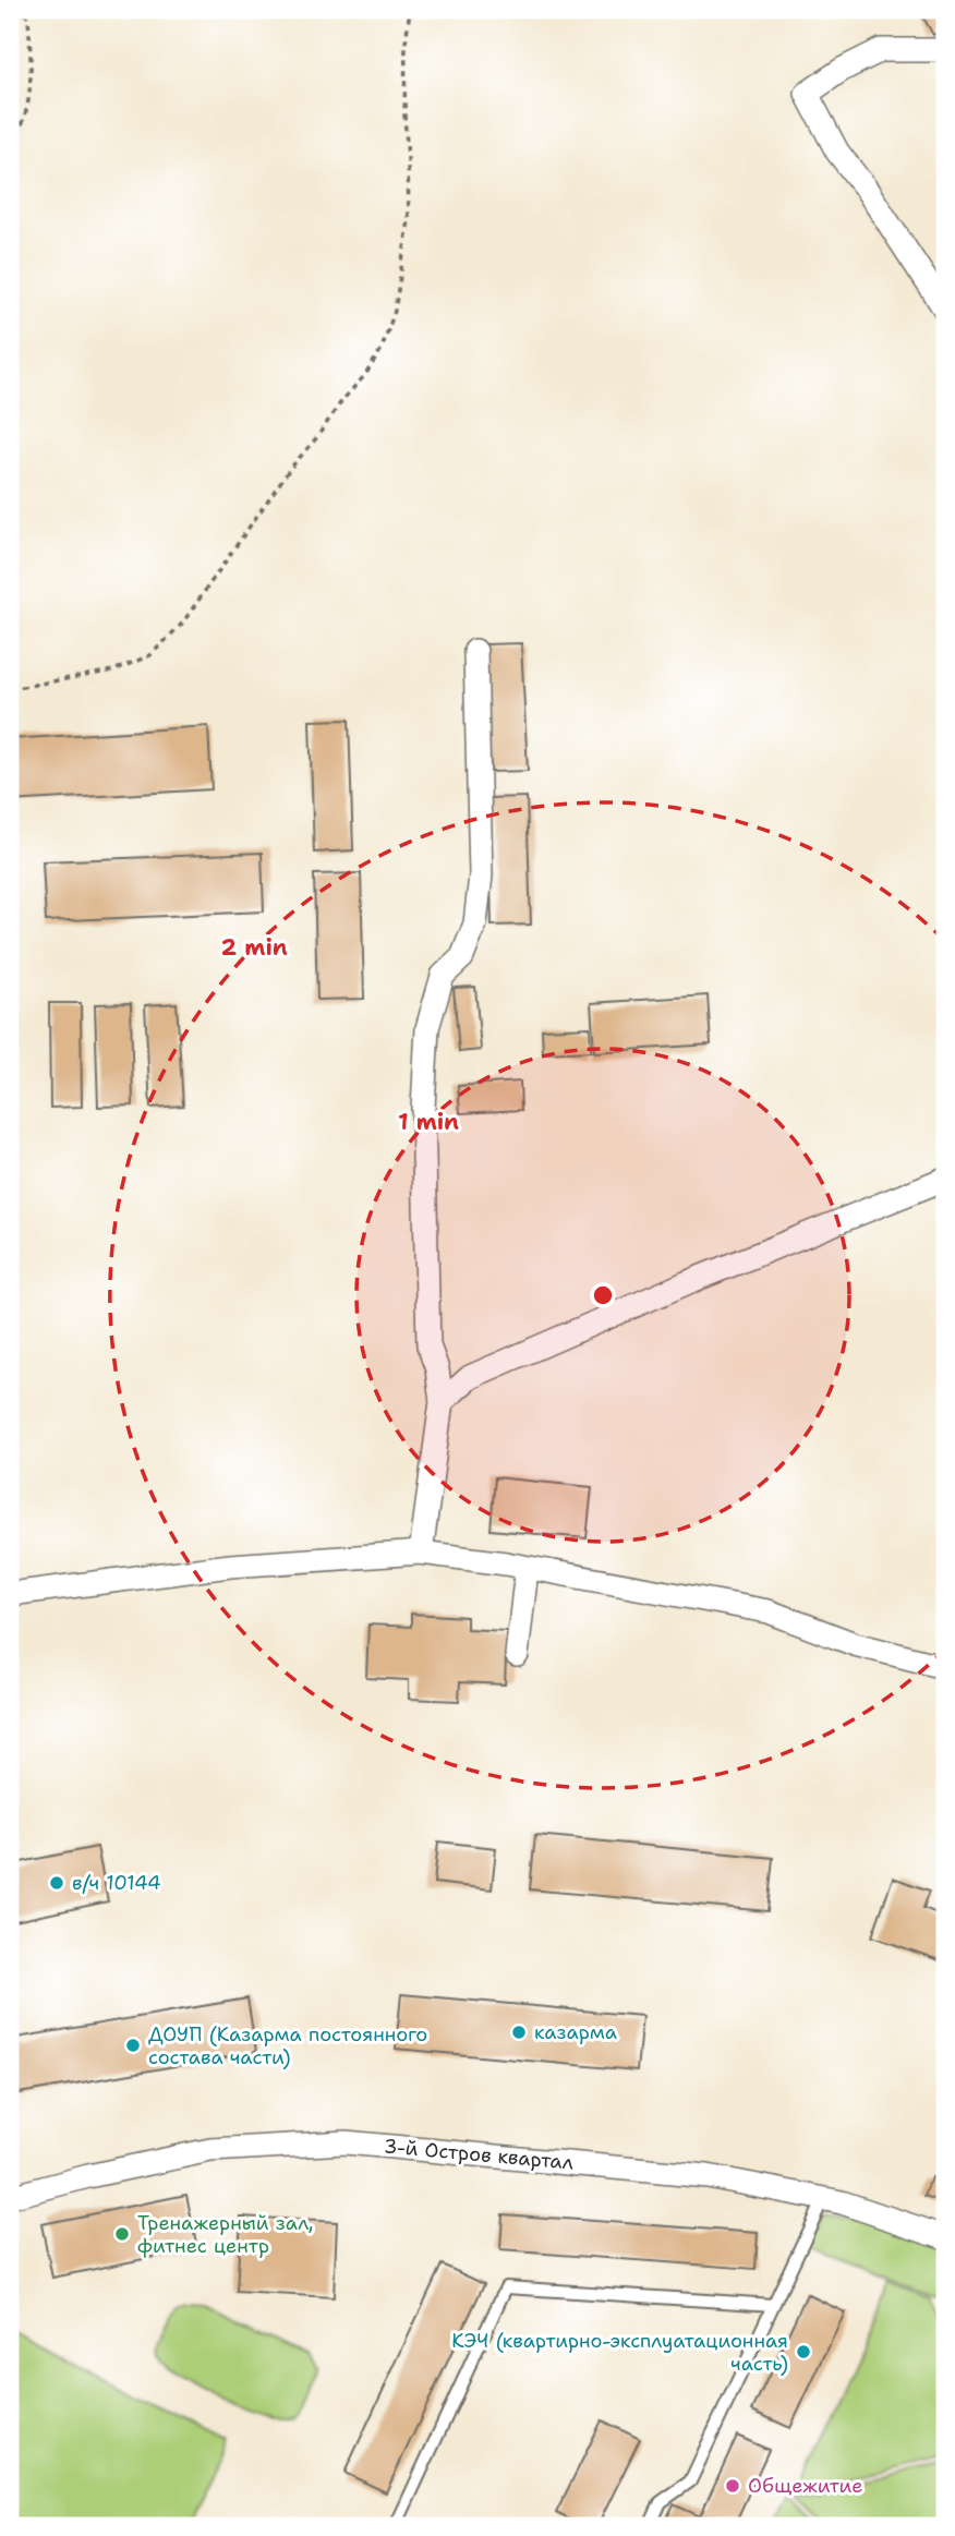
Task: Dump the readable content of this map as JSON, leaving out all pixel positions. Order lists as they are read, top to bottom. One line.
{"streets":{"street":["3-й Остров квартал"]},"places":["в/ч 10144","казарма","ДОУП (Казарма постоянного состава части)","Тренажерный зал, фитнес центр","КЭЧ (квартирно-эксплуатационная часть)","Общежитие"],"rings":["2 min","1 min"]}
